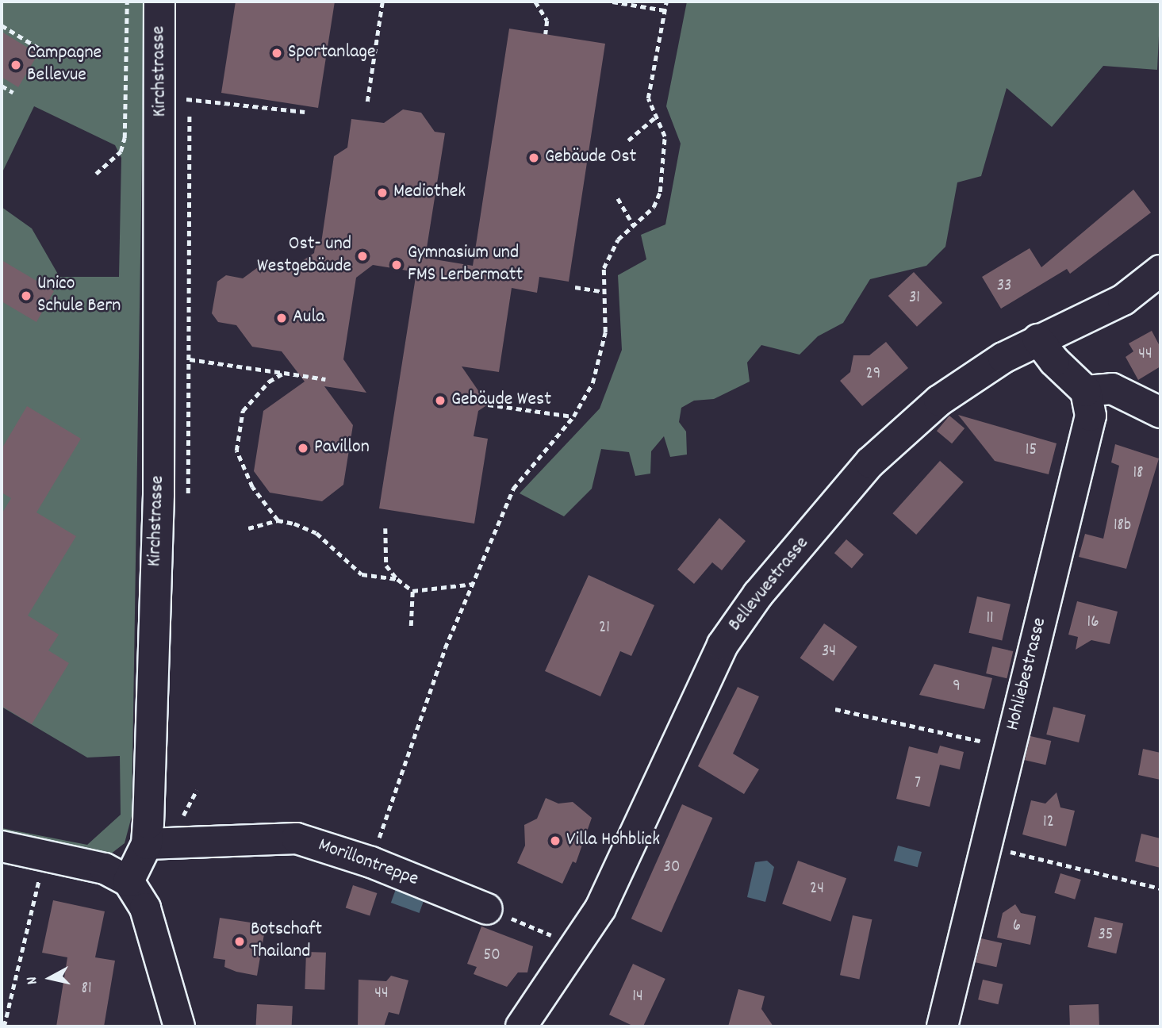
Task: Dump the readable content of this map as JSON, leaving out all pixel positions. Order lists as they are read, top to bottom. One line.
{"streets":{"street":["Kirchstrasse","Bellevuestrasse","Hohliebestrasse","Morillontreppe"]},"crossings":[["Kirchstrasse","Morillontreppe"]],"places":["Sportanlage","Campagne Bellevue","Gebäude Ost","Mediothek","Ost- und Westgebäude","Gymnasium und FMS Lerbermatt","Unico Schule Bern","Aula","Gebäude West","Pavillon","Villa Hohblick","Botschaft Thailand"],"house_numbers":["33","31","44","29","15","18","18b","11","16","21","34","9","7","12","30","24","6","35","50","81","44","14"],"north":"left"}
